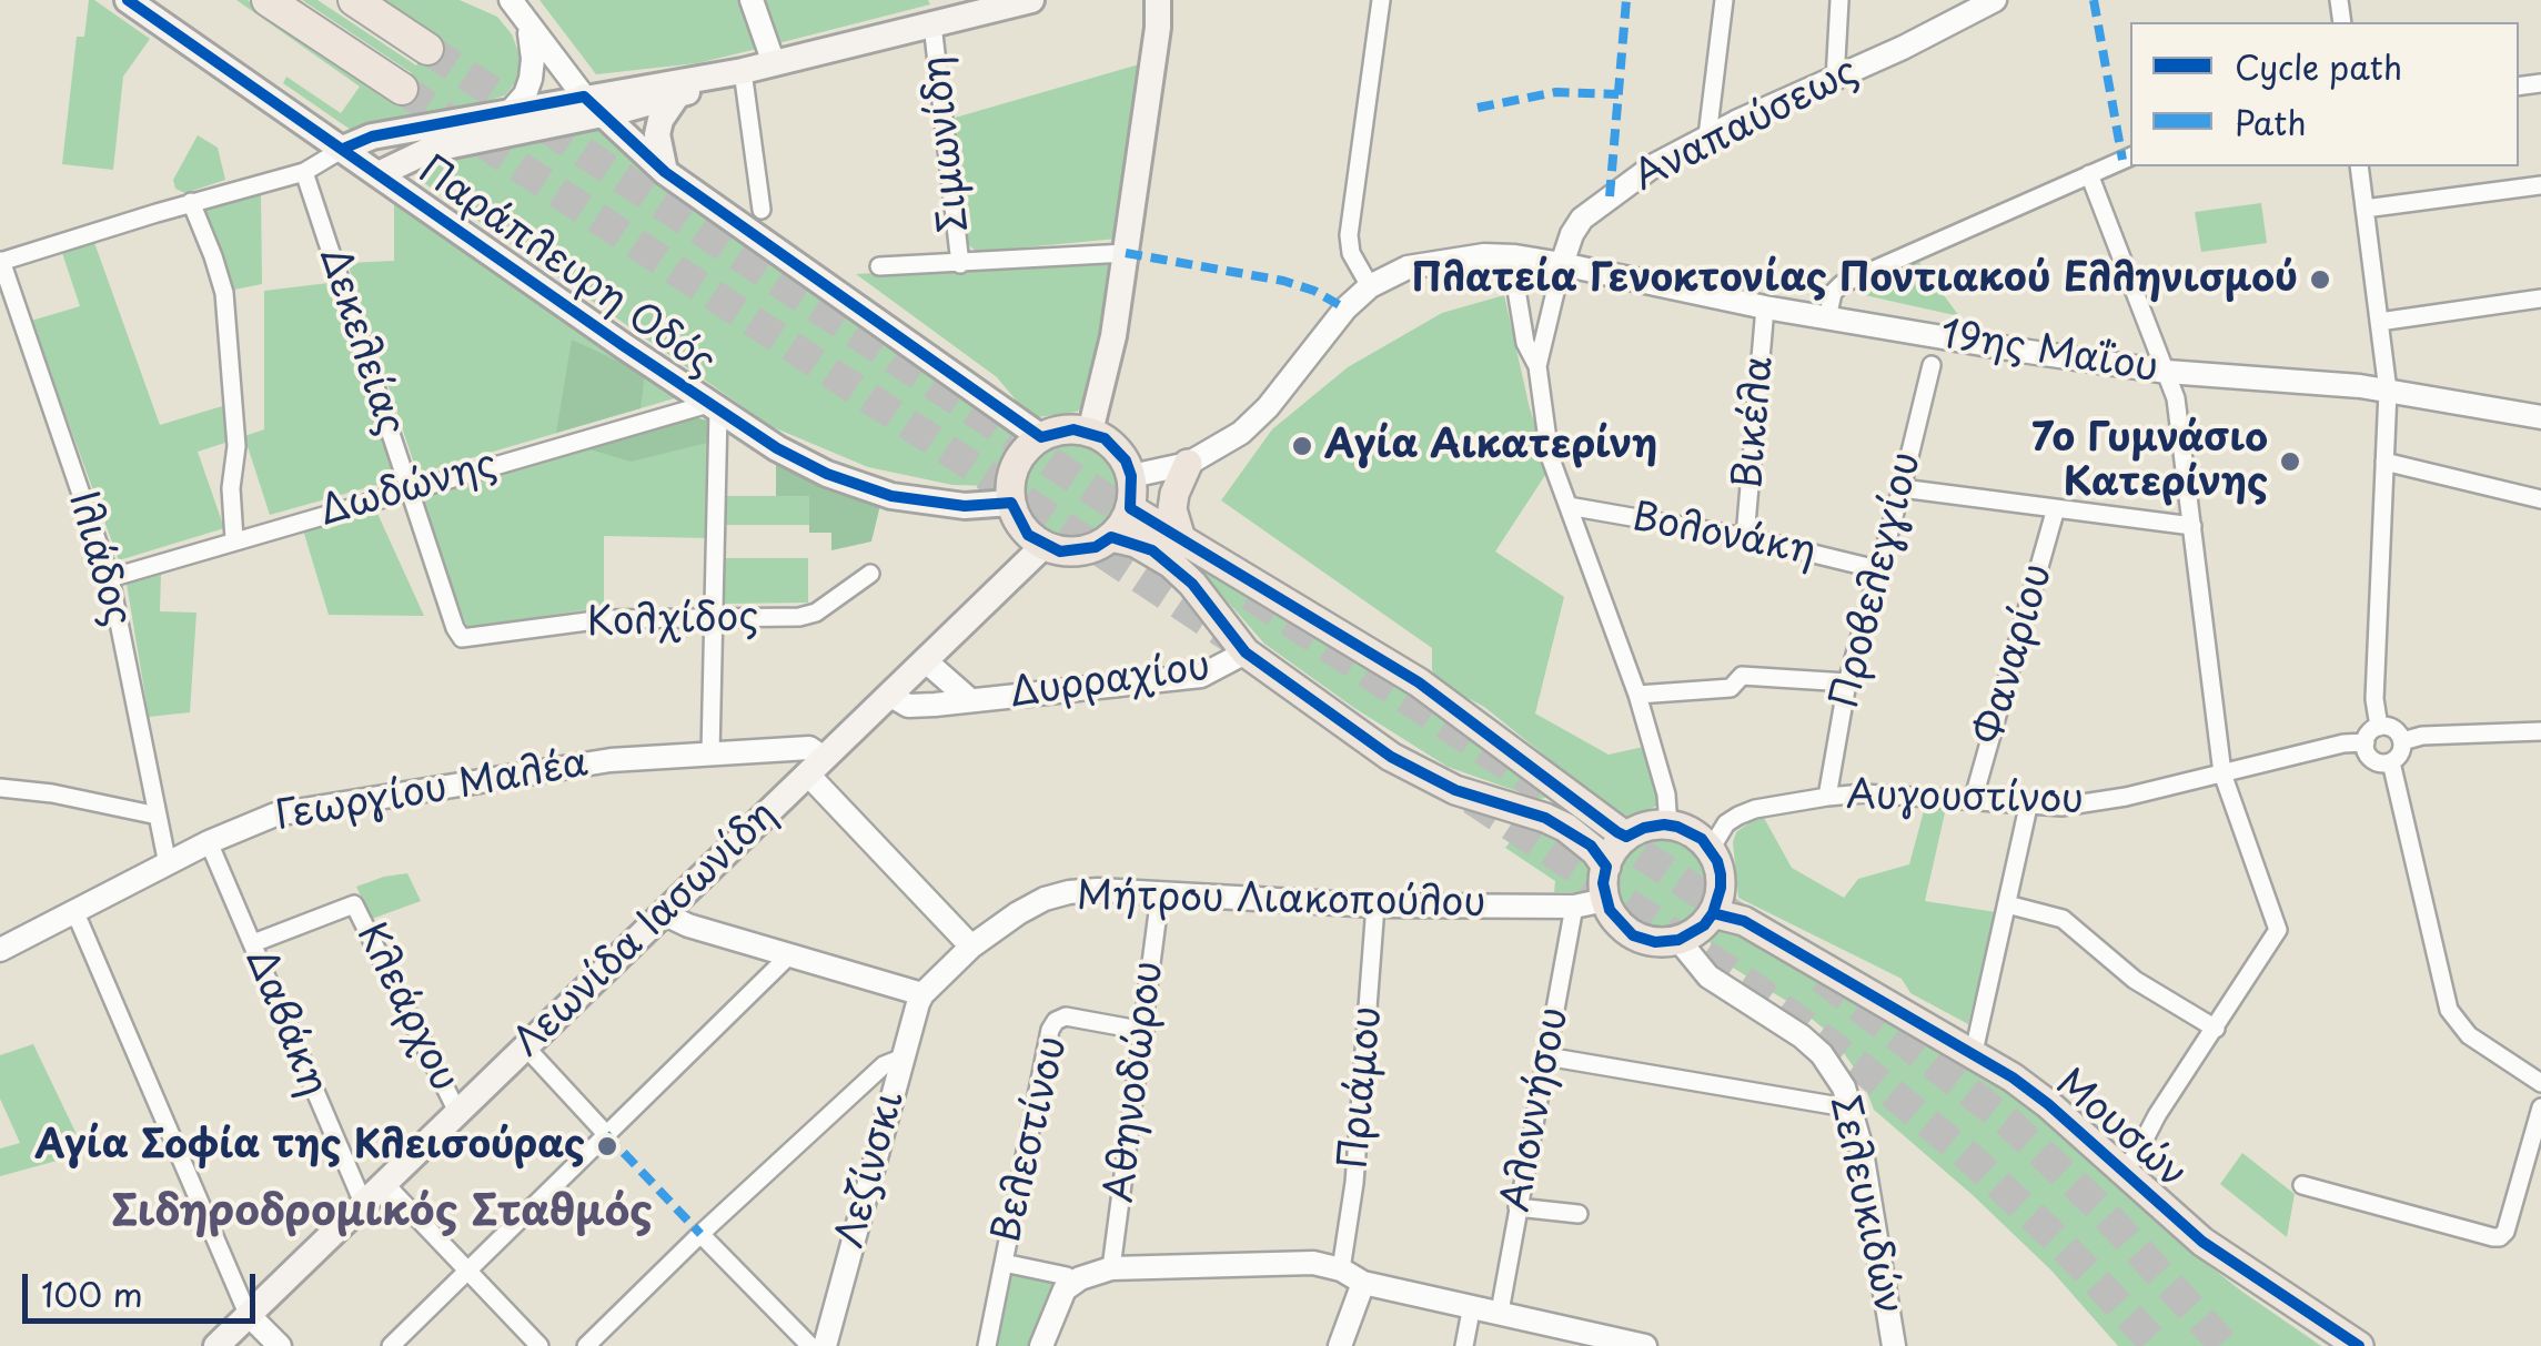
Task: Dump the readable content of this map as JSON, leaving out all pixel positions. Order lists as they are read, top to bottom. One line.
{"streets":{"main road":["Παράπλευρη Οδός","Λεωνίδα Ιασωνίδη","Μουσών"],"street":["Αναπαύσεως","Σιμωνίδη","Δεκελείας","19ης Μαΐου","Βικέλα","Δωδώνης","Βολονάκη","Ιλιάδος","Προβελεγγίου","Κολχίδος","Φαναρίου","Δυρραχίου","Γεωργίου Μαλέα","Αυγουστίνου","Μήτρου Λιακοπούλου","Κλεάρχου","Δαβάκη","Αθηνοδώρου","Πριάμου","Αλοννήσου","Βελεστίνου","Λεζίνσκι","Σελευκιδών"]},"crossings":[["Αναπαύσεως","19ης Μαΐου"],["Αναπαύσεως","Βολονάκη"],["Αναπαύσεως","Αυγουστίνου"],["Αναπαύσεως","Μήτρου Λιακοπούλου"],["Αναπαύσεως","Μουσών"],["Αναπαύσεως","Σελευκιδών"],["Παράπλευρη Οδός","Δωδώνης"],["Παράπλευρη Οδός","Λεωνίδα Ιασωνίδη"],["Δεκελείας","Δωδώνης"],["Δεκελείας","Κολχίδος"],["19ης Μαΐου","Βικέλα"],["Βικέλα","Βολονάκη"],["Δωδώνης","Ιλιάδος"],["Βολονάκη","Προβελεγγίου"],["Ιλιάδος","Γεωργίου Μαλέα"],["Προβελεγγίου","Αυγουστίνου"],["Φαναρίου","Αυγουστίνου"],["Δυρραχίου","Λεωνίδα Ιασωνίδη"],["Γεωργίου Μαλέα","Λεωνίδα Ιασωνίδη"],["Γεωργίου Μαλέα","Δαβάκη"],["Αυγουστίνου","Μήτρου Λιακοπούλου"],["Αυγουστίνου","Μουσών"],["Αυγουστίνου","Σελευκιδών"],["Μήτρου Λιακοπούλου","Αθηνοδώρου"],["Μήτρου Λιακοπούλου","Πριάμου"],["Μήτρου Λιακοπούλου","Αλοννήσου"],["Μήτρου Λιακοπούλου","Μουσών"],["Μήτρου Λιακοπούλου","Λεζίνσκι"],["Μήτρου Λιακοπούλου","Σελευκιδών"],["Λεωνίδα Ιασωνίδη","Κλεάρχου"],["Λεωνίδα Ιασωνίδη","Δαβάκη"],["Κλεάρχου","Δαβάκη"],["Αθηνοδώρου","Βελεστίνου"],["Μουσών","Σελευκιδών"]],"districts":["Σιδηροδρομικός Σταθμός"],"places":["Πλατεία Γενοκτονίας Ποντιακού Ελληνισμού","Αγία Αικατερίνη","7ο Γυμνάσιο Κατερίνης","Αγία Σοφία της Κλεισούρας"],"legend":["Cycle path","Path"],"scale_bar":"100 m"}
